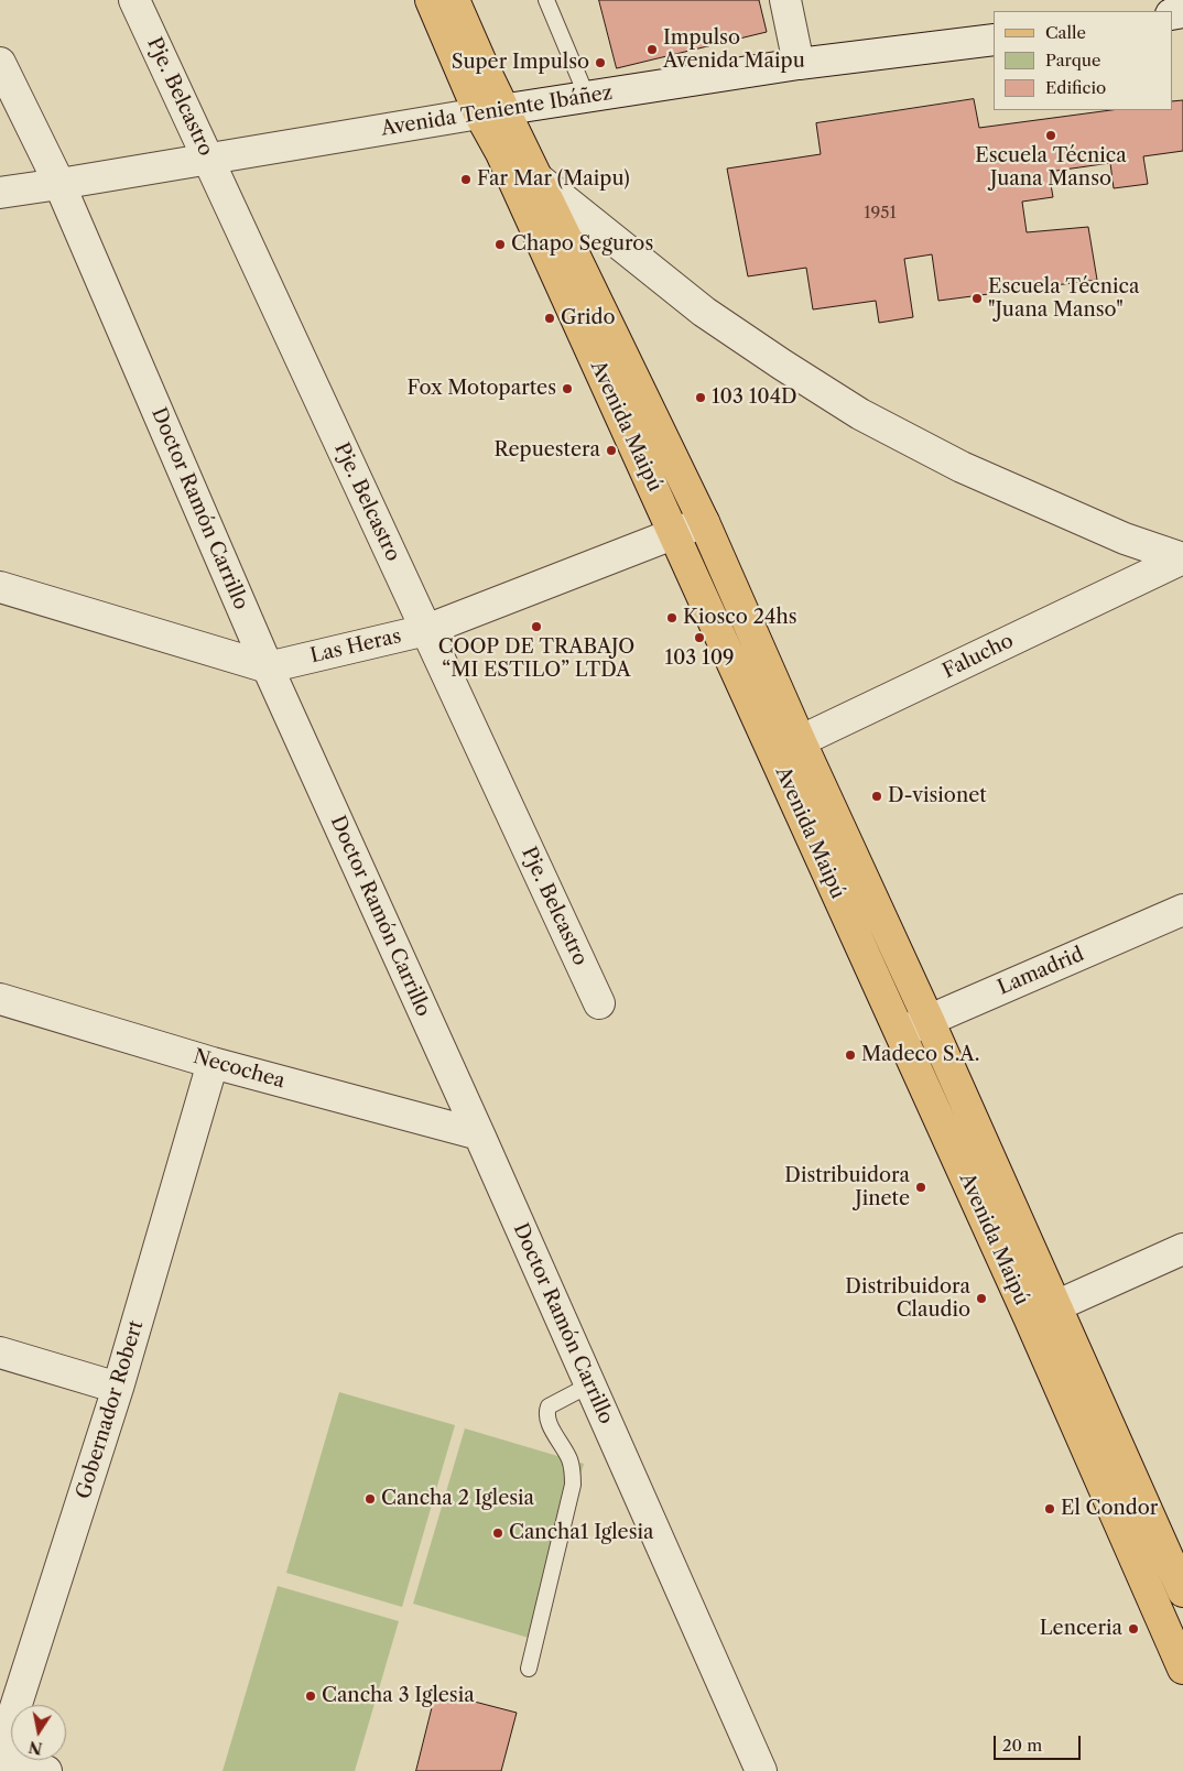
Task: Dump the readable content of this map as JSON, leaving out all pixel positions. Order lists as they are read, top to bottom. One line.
{"streets":{"main road":["Avenida Maipú"],"street":["Pje. Belcastro","Avenida Teniente Ibáñez","Doctor Ramón Carrillo","Las Heras","Falucho","Lamadrid","Necochea","Gobernador Robert"]},"crossings":[["Pje. Belcastro","Avenida Teniente Ibáñez"],["Pje. Belcastro","Las Heras"],["Avenida Teniente Ibáñez","Avenida Maipú"],["Avenida Teniente Ibáñez","Doctor Ramón Carrillo"],["Avenida Maipú","Las Heras"],["Avenida Maipú","Falucho"],["Avenida Maipú","Lamadrid"],["Doctor Ramón Carrillo","Las Heras"],["Doctor Ramón Carrillo","Necochea"],["Necochea","Gobernador Robert"]],"places":["Impulso Avenida Maipu","Super Impulso","Escuela Técnica Juana Manso","Far Mar (Maipu)","Chapo Seguros","Escuela Técnica \"Juana Manso\"","Grido","Fox Motopartes","103 104D","Repuestera","Kiosco 24hs","COOP DE TRABAJO “MI ESTILO” LTDA","103 109","D-visionet","Madeco S.A.","Distribuidora Jinete","Distribuidora Claudio","Cancha 2 Iglesia","El Condor","Cancha1 Iglesia","Lenceria","Cancha 3 Iglesia"],"house_numbers":["1951"],"legend":["Calle","Parque","Edificio"],"scale_bar":"20 m","north":"bottom"}
